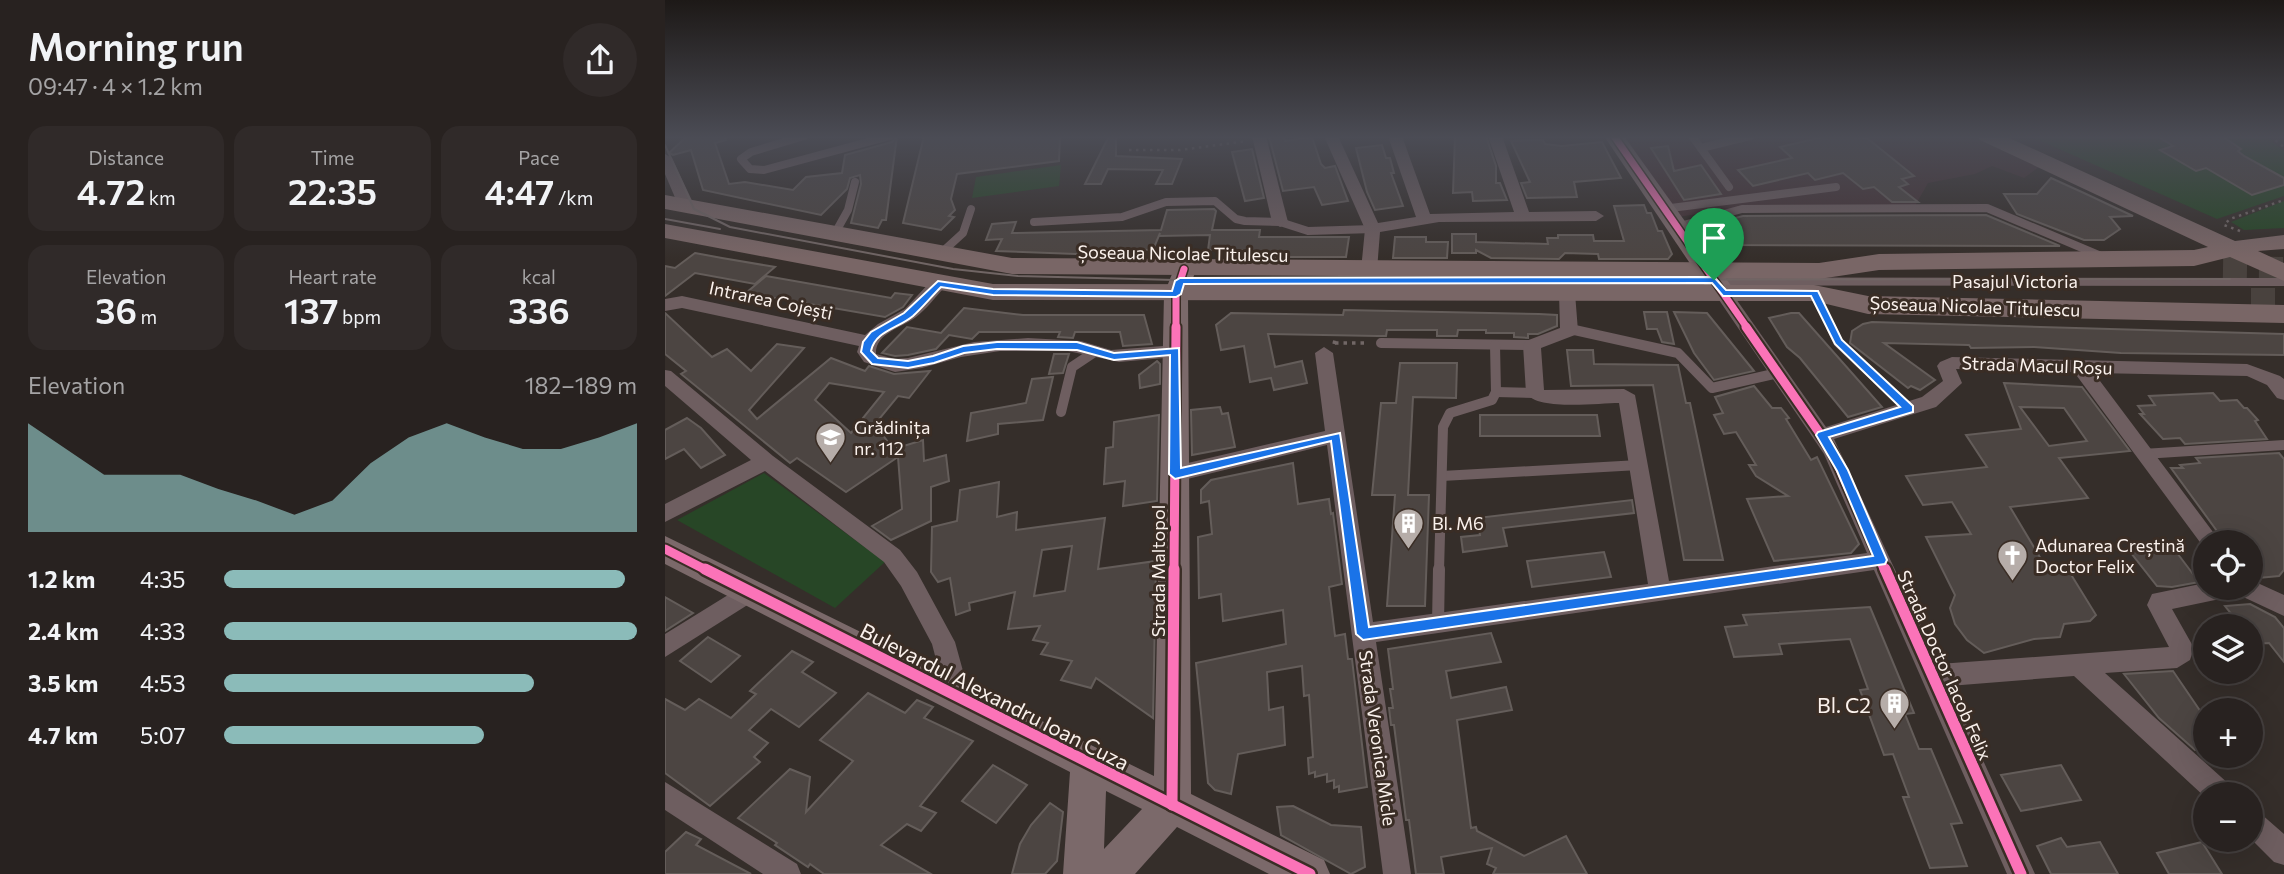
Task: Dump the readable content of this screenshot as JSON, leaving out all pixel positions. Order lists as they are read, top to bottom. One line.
{"streets":{"main road":["Șoseaua Nicolae Titulescu","Pasajul Victoria"],"street":["Intrarea Cojești","Strada Macul Roșu","Strada Maltopol","Strada Doctor Iacob Felix","Bulevardul Alexandru Ioan Cuza","Strada Veronica Micle"]},"crossings":[["Șoseaua Nicolae Titulescu","Pasajul Victoria"],["Șoseaua Nicolae Titulescu","Strada Maltopol"],["Șoseaua Nicolae Titulescu","Strada Doctor Iacob Felix"],["Strada Macul Roșu","Strada Doctor Iacob Felix"],["Strada Maltopol","Bulevardul Alexandru Ioan Cuza"]],"places":{"school or university":["Grădinița nr. 112"],"building":["Bl. M6","Bl. C2"],"church":["Adunarea Creștină Doctor Felix"]},"page":{"heading":["Morning run","09:47 · 4 × 1.2 km"],"stats":[["Distance","4.72 km"],["Time","22:35"],["Pace","4:47 /km"],["Elevation","36 m"],["Heart rate","137 bpm"],["kcal","336"]],"chart":["Elevation","182–189 m"],"map_buttons":["+","−"],"list":[{"name":"1.2 km","note":"4:35"},{"name":"2.4 km","note":"4:33"},{"name":"3.5 km","note":"4:53"},{"name":"4.7 km","note":"5:07"}]}}
